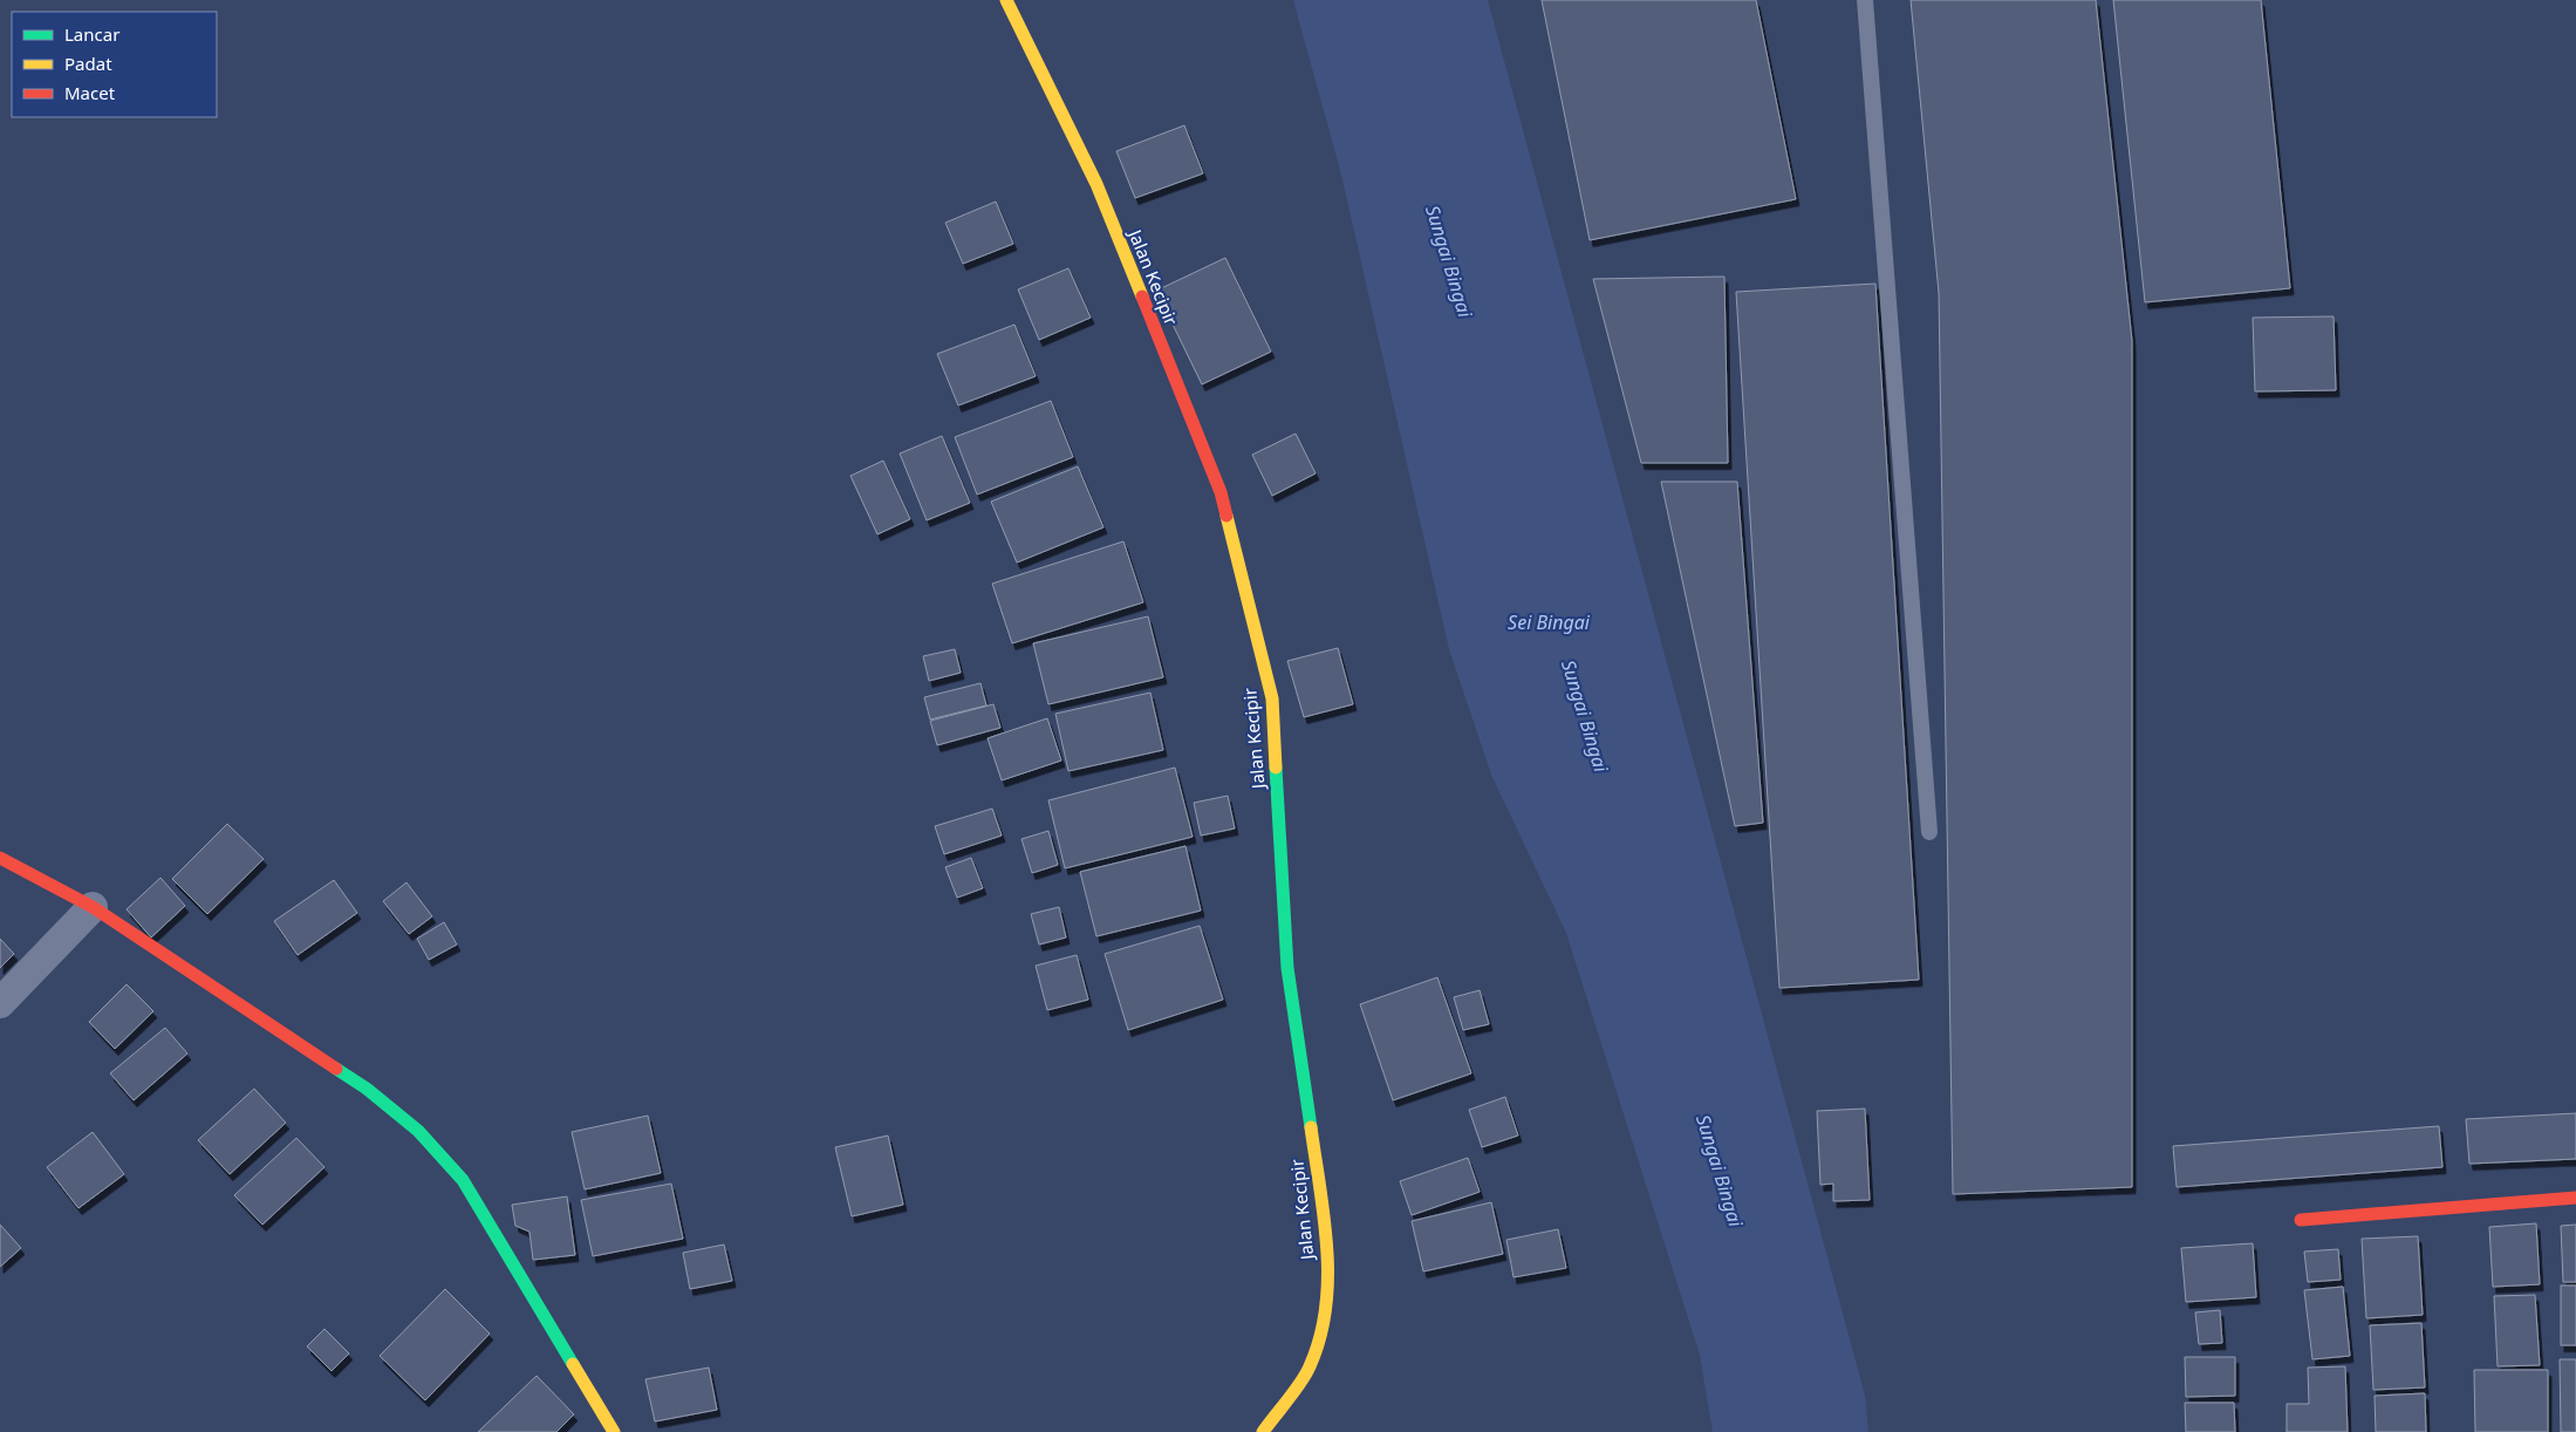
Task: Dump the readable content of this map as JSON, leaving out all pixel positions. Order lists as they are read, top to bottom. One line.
{"streets":{"street":["Jalan Kecipir"]},"water":["Sungai Bingai","Sei Bingai"],"legend":["Lancar","Padat","Macet"]}
